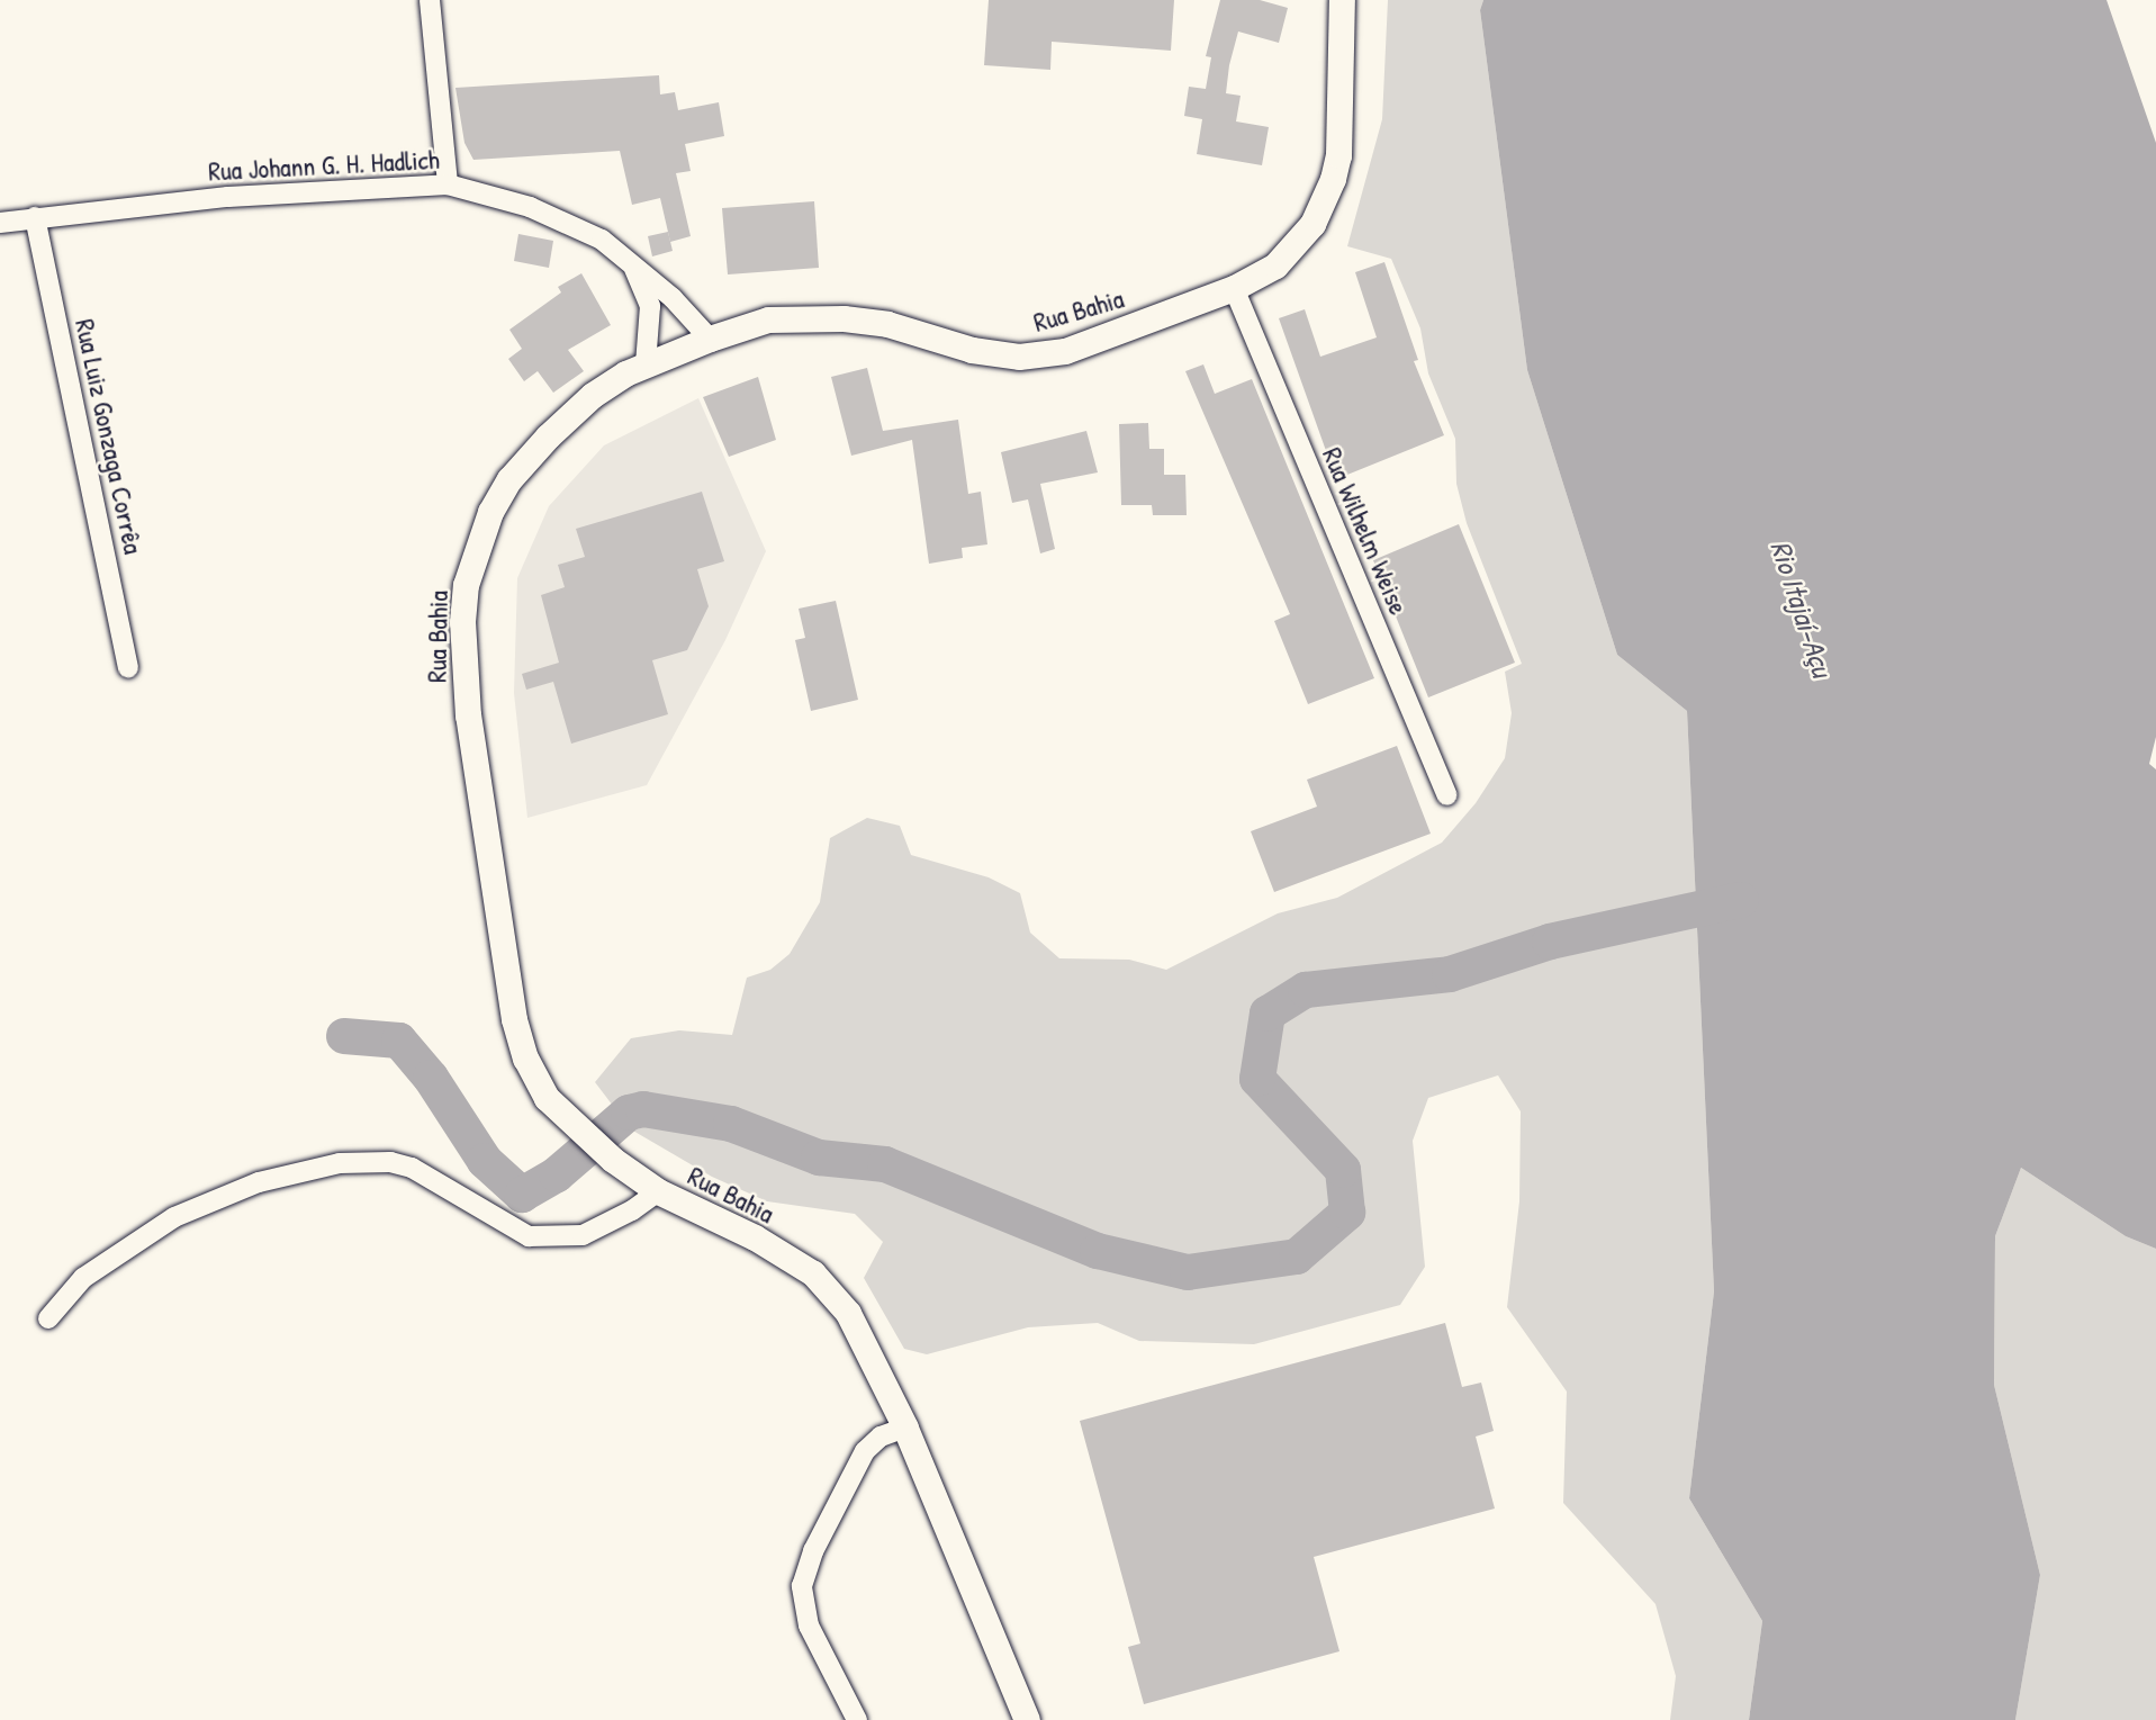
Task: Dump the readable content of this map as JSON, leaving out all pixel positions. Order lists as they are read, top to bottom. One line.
{"streets":{"main road":["Rua Bahia"],"street":["Rua Johann G. H. Hadlich","Rua Luiz Gonzaga Corrêa","Rua Wilhelm Weise"]},"crossings":[["Rua Johann G. H. Hadlich","Rua Bahia"],["Rua Johann G. H. Hadlich","Rua Luiz Gonzaga Corrêa"],["Rua Bahia","Rua Wilhelm Weise"]],"water":["Rio Itajaí-Açu"]}
